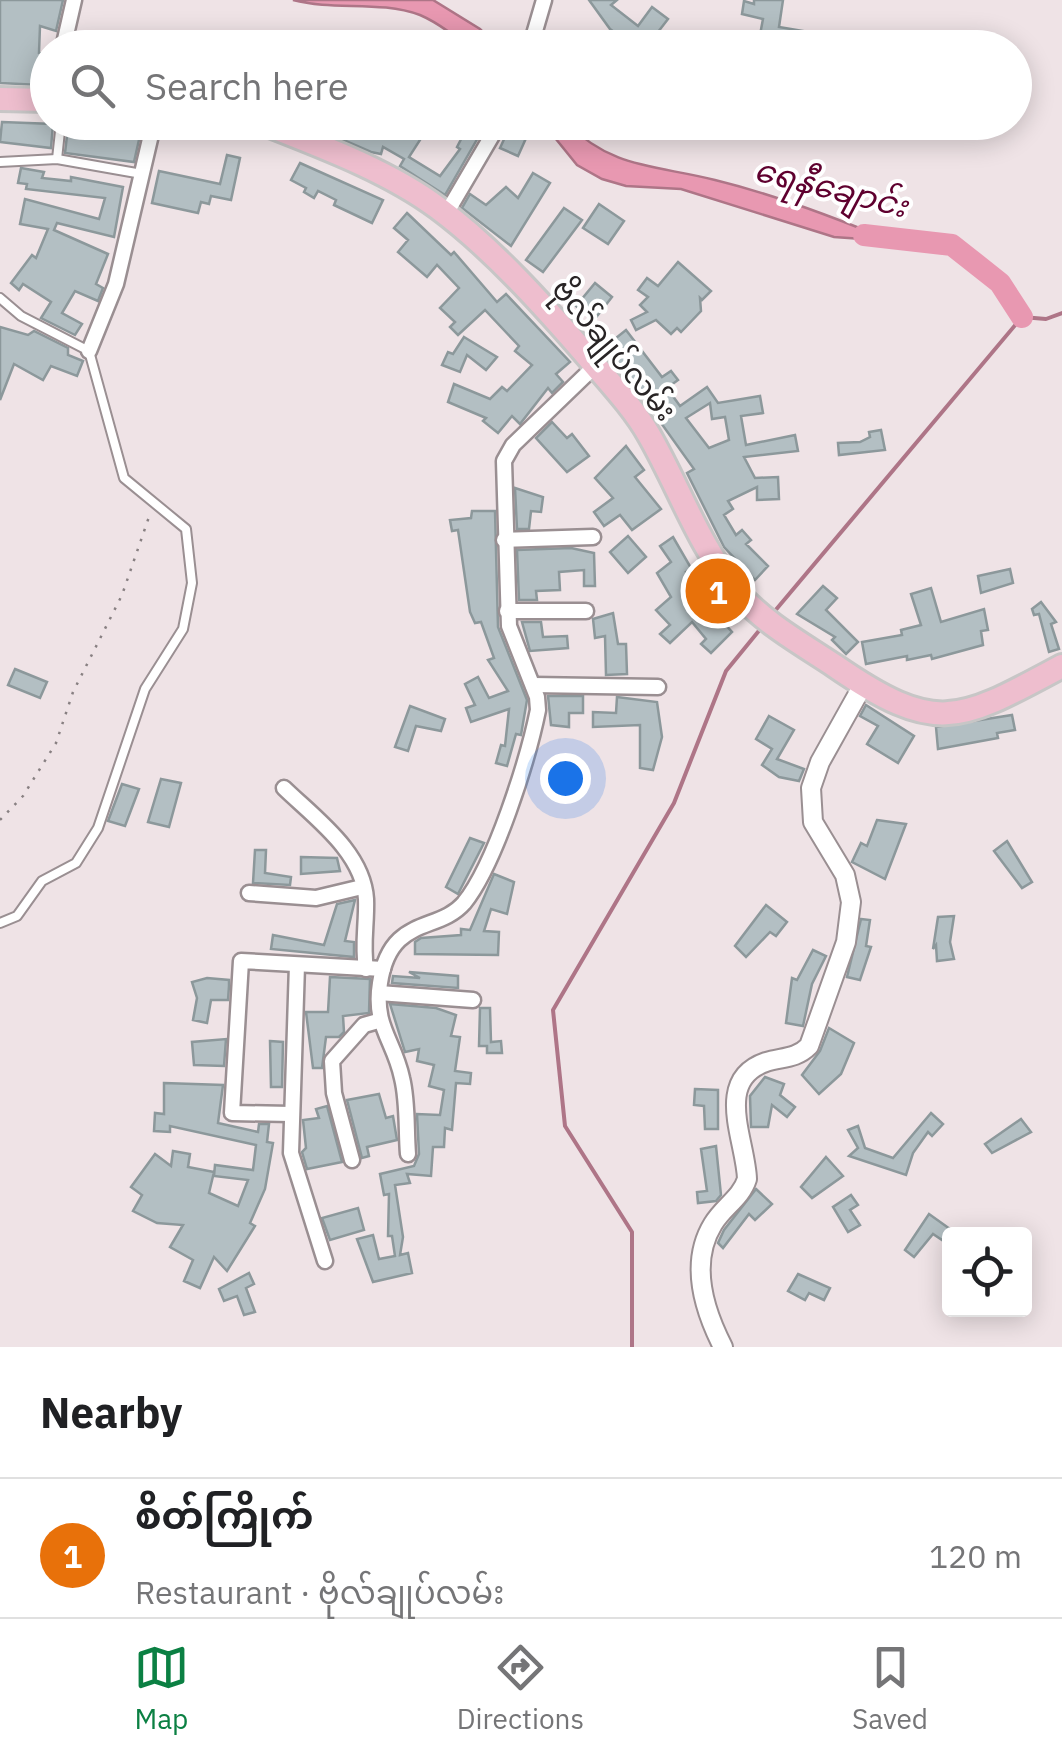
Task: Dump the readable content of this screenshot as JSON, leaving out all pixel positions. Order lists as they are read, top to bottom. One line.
{"streets":{"main road":["ဗိုလ်‌ချုပ်‌လမ်း"]},"water":["ရေနီချောင်း"],"page":{"search":"Search here","pins":"1","heading":"Nearby","list":[{"mark":"1","name":"စိတ်ကြိုက်","note":"Restaurant · ဗိုလ်‌ချုပ်‌လမ်း","value":"120 m"}],"nav":["Map","Directions","Saved"]}}
